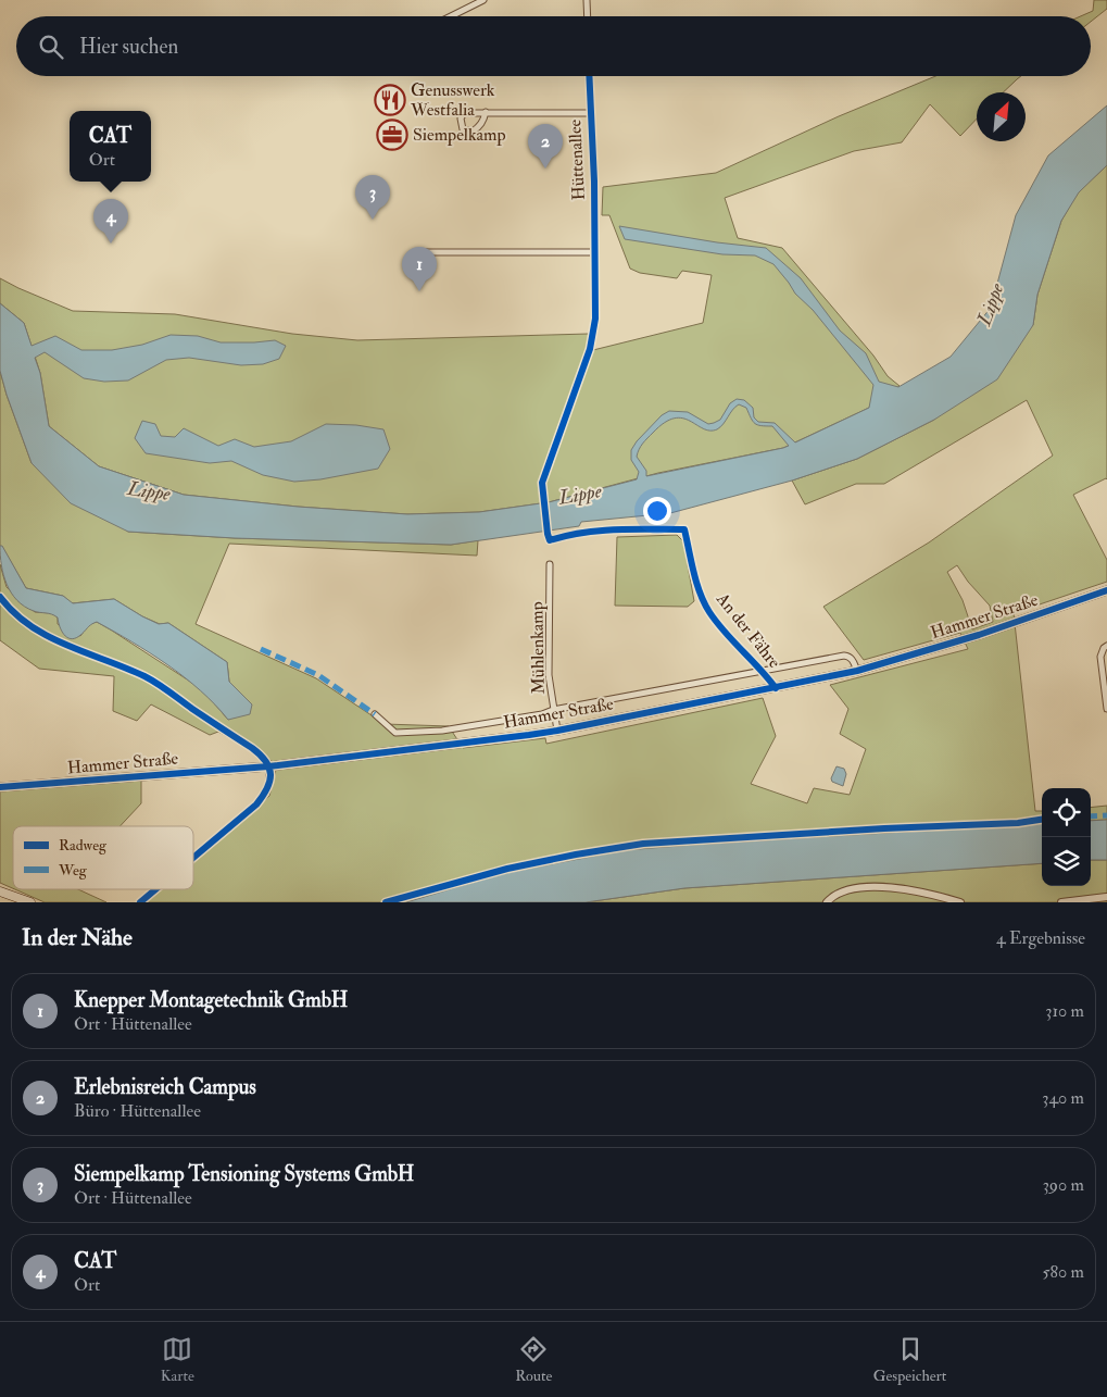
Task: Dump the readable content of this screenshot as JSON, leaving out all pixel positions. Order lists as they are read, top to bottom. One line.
{"streets":{"main road":["Hammer Straße"],"street":["Hüttenallee","An der Fähre","Mühlenkamp"]},"crossings":[["Hammer Straße","An der Fähre"],["Hammer Straße","Mühlenkamp"]],"water":["Lippe"],"places":{"restaurant":["Genusswerk Westfalia"],"office":["Siempelkamp"]},"legend":["Radweg","Weg"],"north":"top right","page":{"search":"Hier suchen","popup":["CAT","Ort"],"pins":["2","3","4","1"],"heading":["In der Nähe","4 Ergebnisse"],"list":[{"mark":"1","name":"Knepper Montagetechnik GmbH","note":"Ort · Hüttenallee","value":"310 m"},{"mark":"2","name":"Erlebnisreich Campus","note":"Büro · Hüttenallee","value":"340 m"},{"mark":"3","name":"Siempelkamp Tensioning Systems GmbH","note":"Ort · Hüttenallee","value":"390 m"},{"mark":"4","name":"CAT","note":"Ort","value":"580 m"}],"nav":["Karte","Route","Gespeichert"]}}
